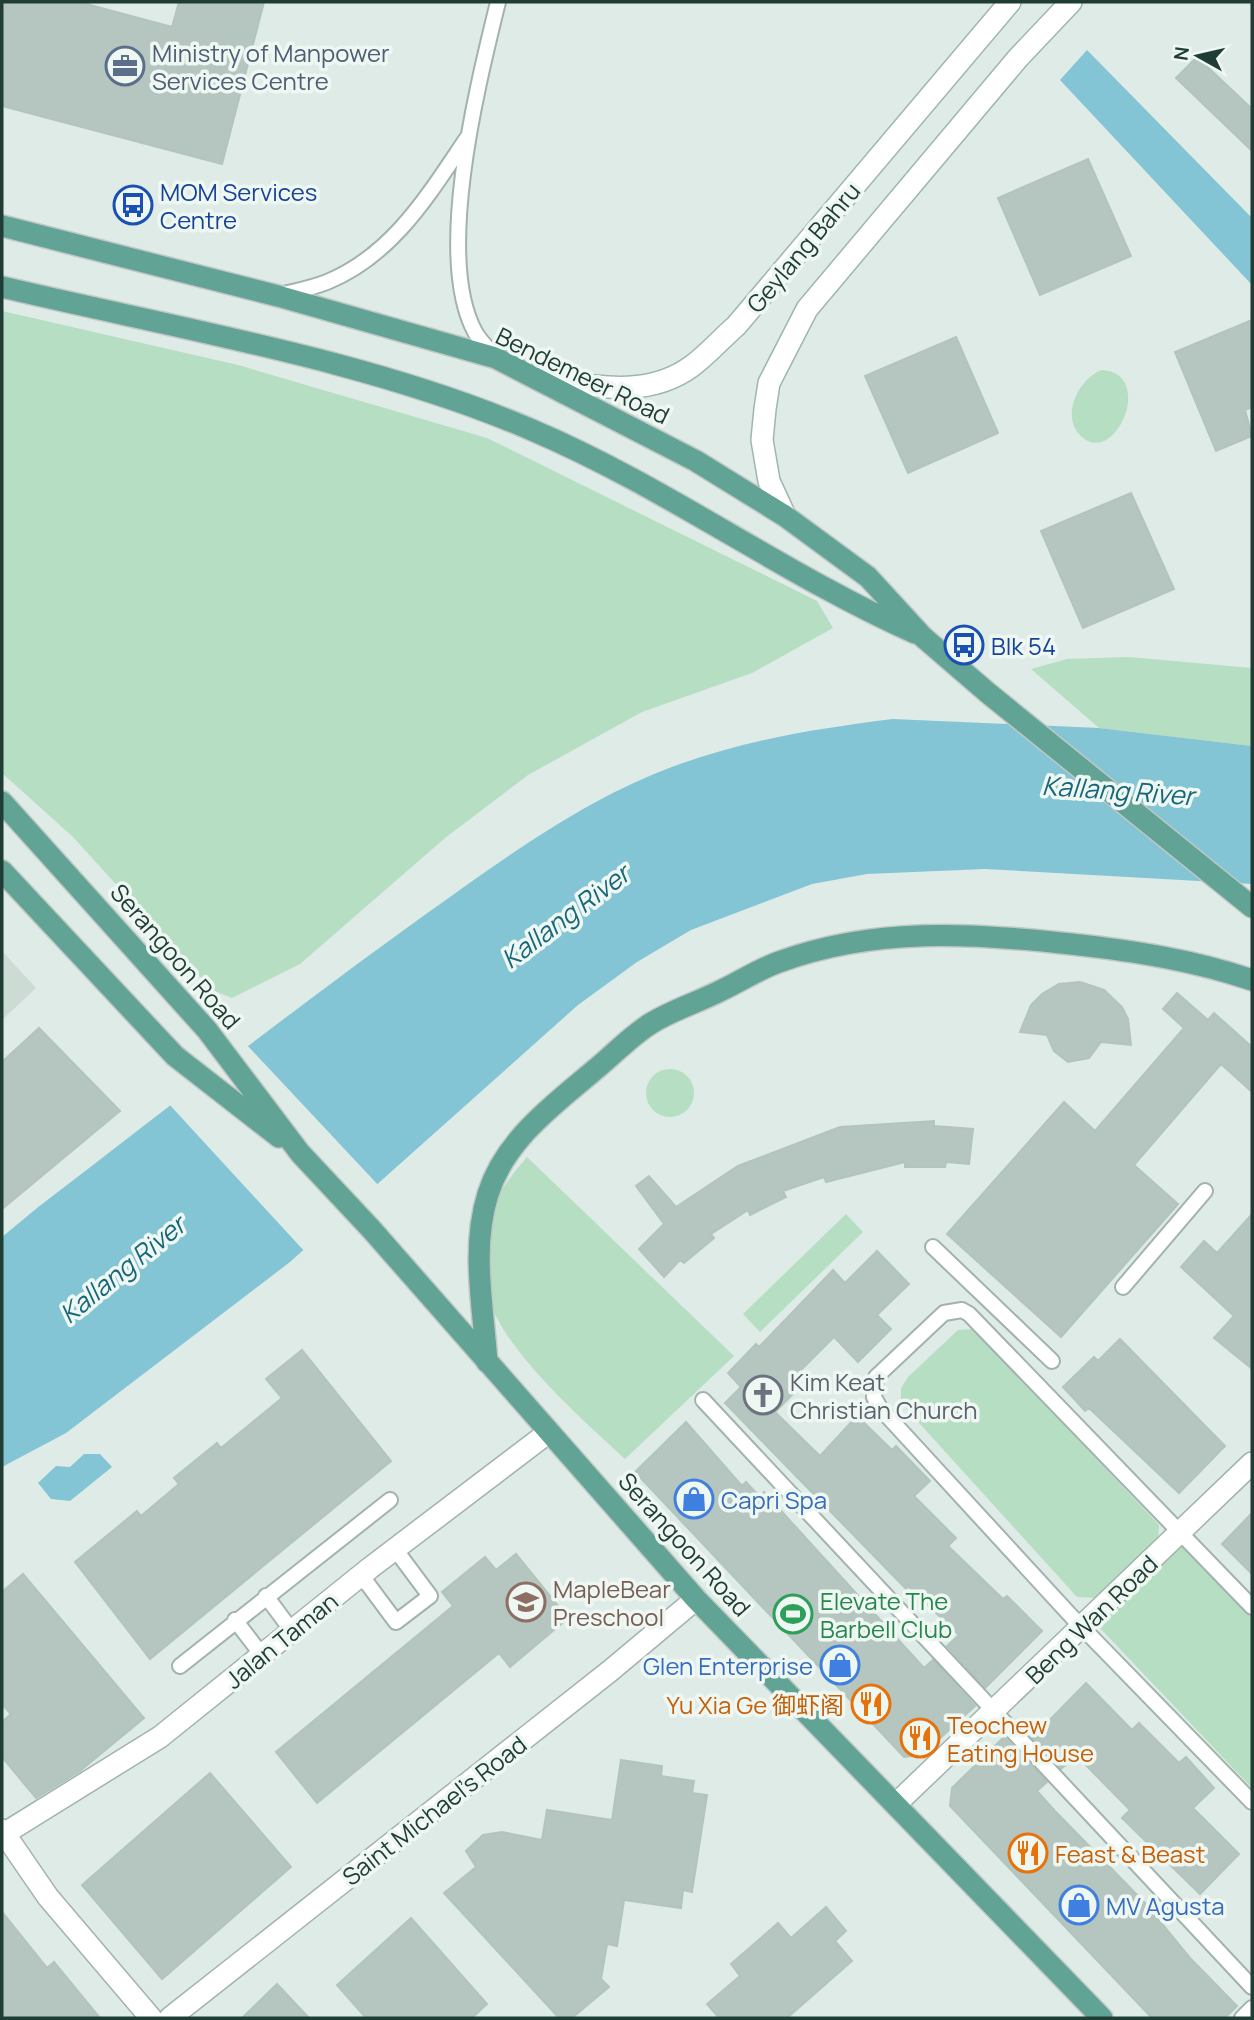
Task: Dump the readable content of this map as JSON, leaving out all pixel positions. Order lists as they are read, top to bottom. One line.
{"streets":{"main road":["Bendemeer Road","Serangoon Road"],"street":["Geylang Bahru","Beng Wan Road","Jalan Taman","Saint Michael's Road"]},"crossings":[["Geylang Bahru","Bendemeer Road"],["Serangoon Road","Beng Wan Road"],["Serangoon Road","Jalan Taman"],["Serangoon Road","Saint Michael's Road"]],"water":["Kallang River"],"places":{"office":["Ministry of Manpower Services Centre"],"bus stop":["MOM Services Centre","Blk 54"],"church":["Kim Keat Christian Church"],"shop":["Capri Spa","Glen Enterprise","MV Agusta"],"school or university":["MapleBear Preschool"],"sports":["Elevate The Barbell Club"],"restaurant":["Yu Xia Ge 御虾阁","Teochew Eating House","Feast & Beast"]},"north":"left"}
